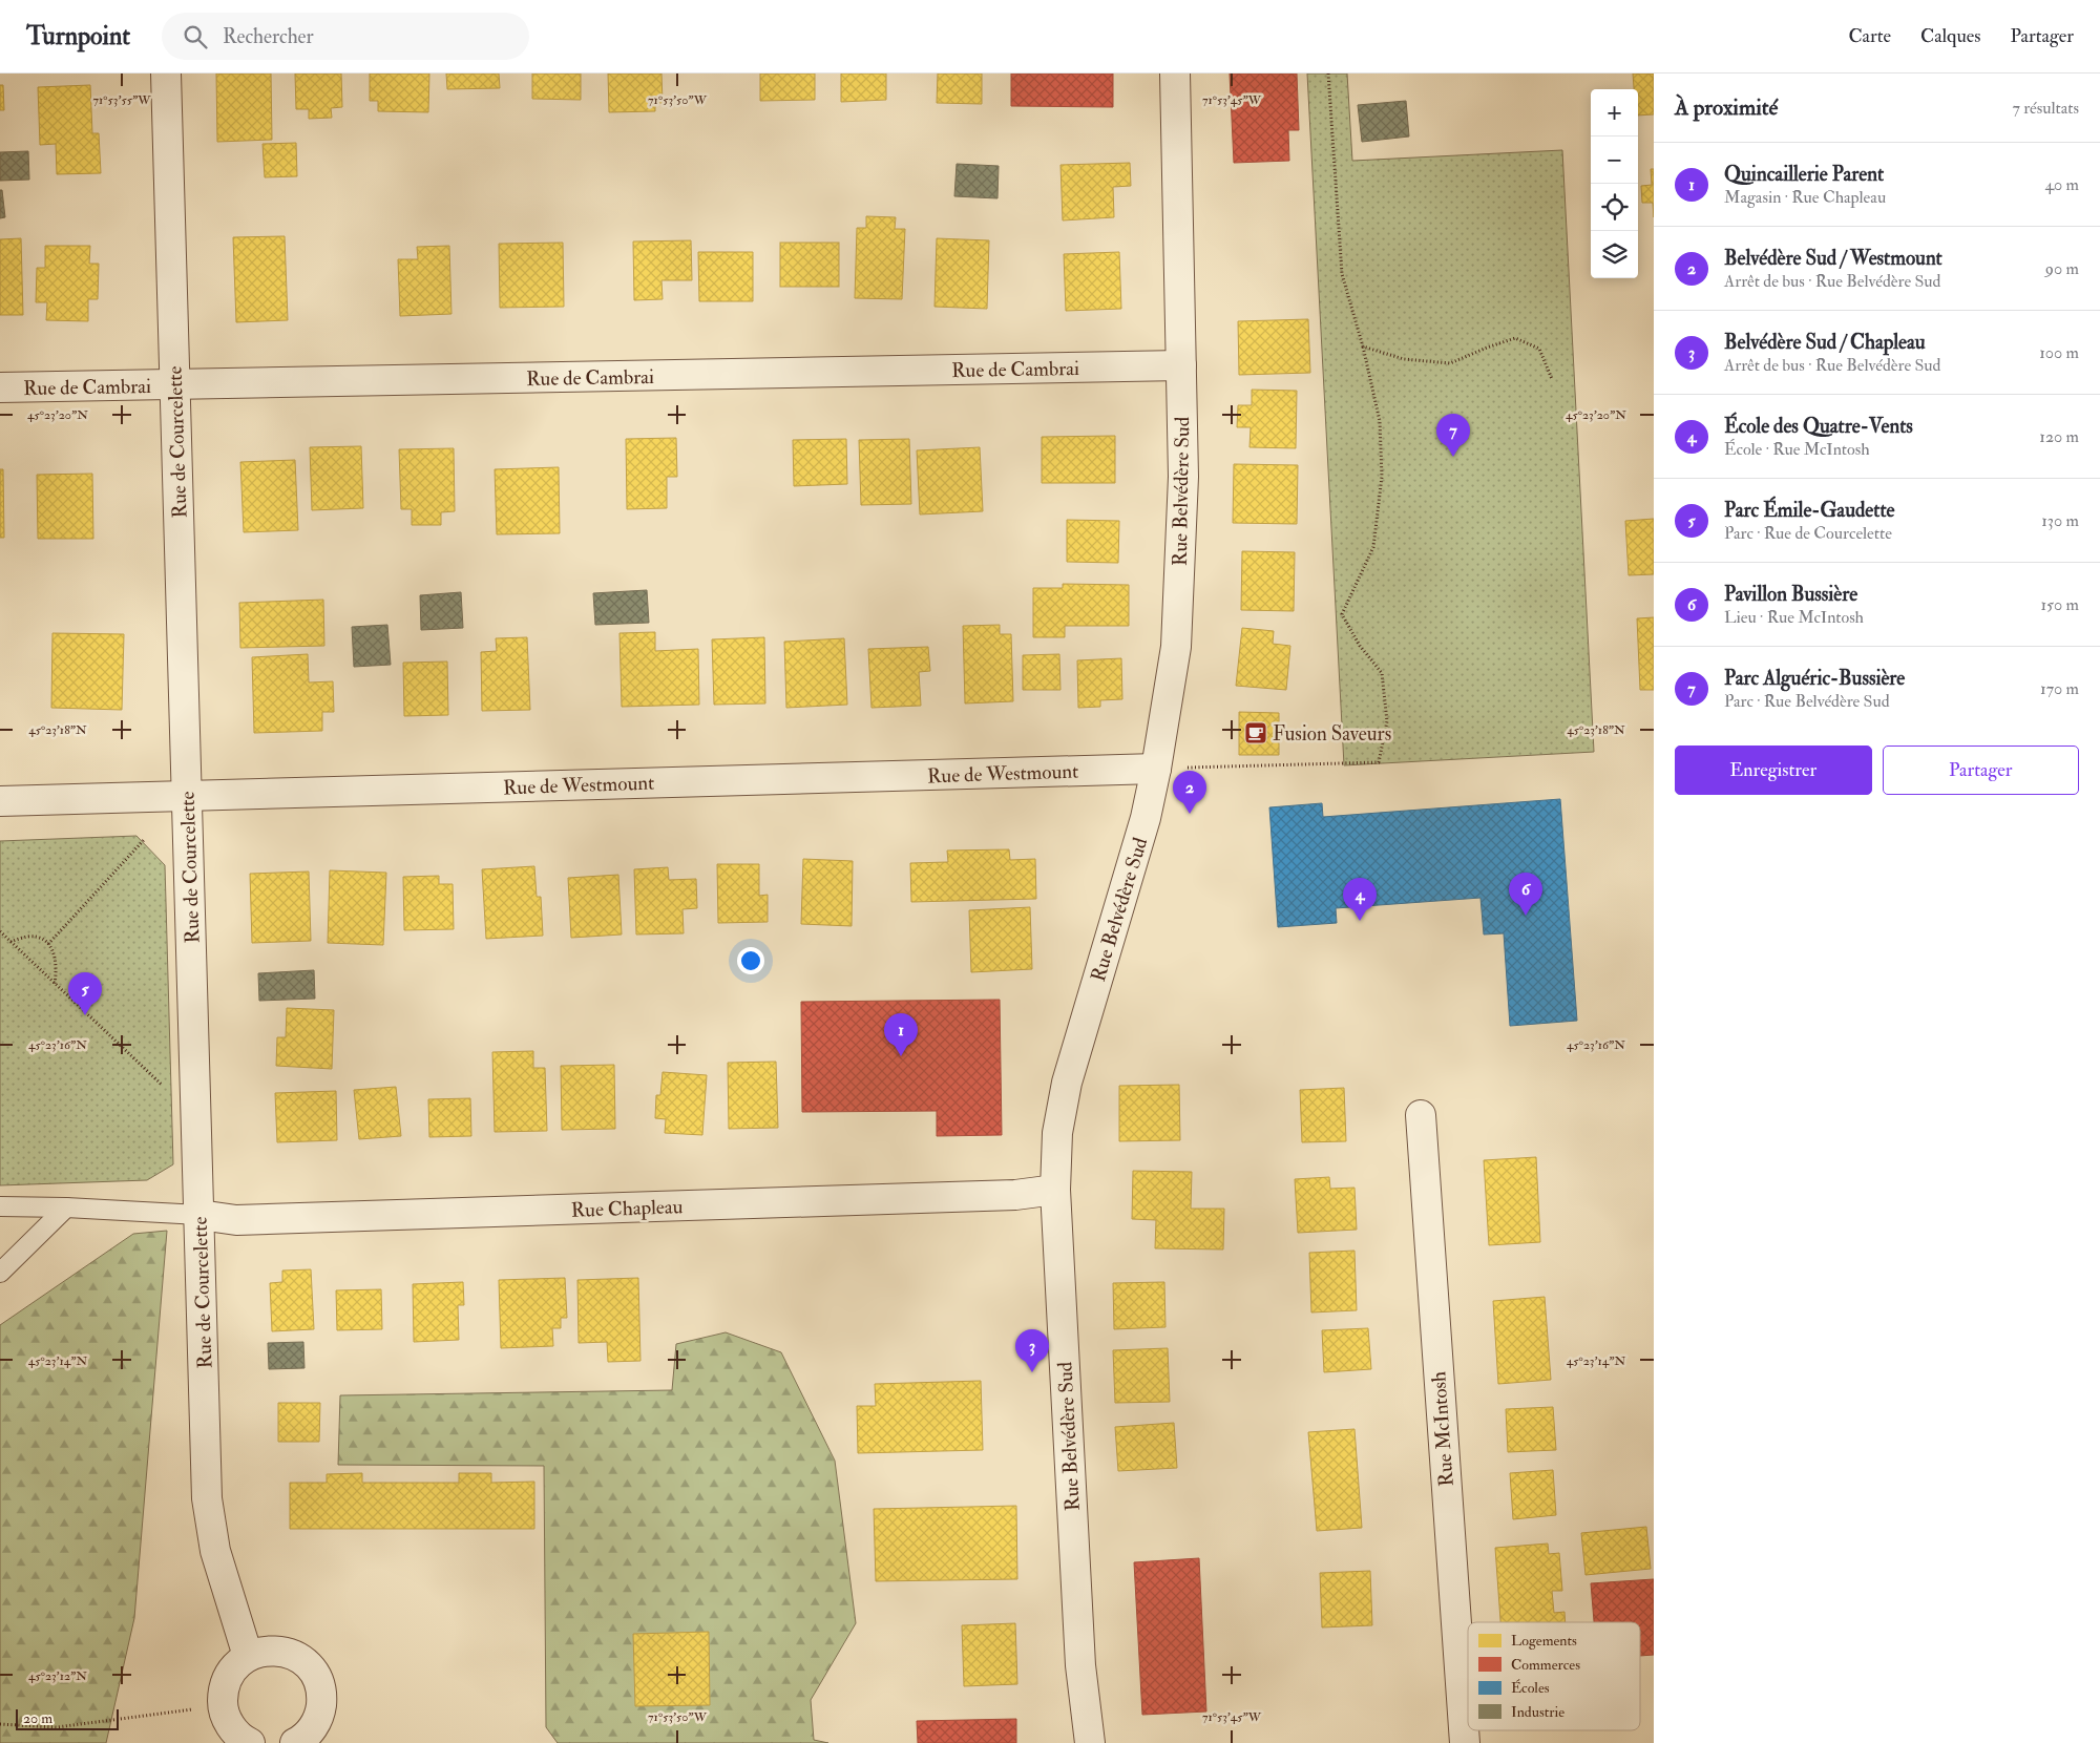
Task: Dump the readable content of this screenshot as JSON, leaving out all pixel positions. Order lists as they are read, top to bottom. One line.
{"streets":{"street":["Rue de Cambrai","Rue de Courcelette","Rue Belvédère Sud","Rue de Westmount","Rue Chapleau","Rue McIntosh"]},"crossings":[["Rue de Cambrai","Rue de Courcelette"],["Rue de Cambrai","Rue Belvédère Sud"],["Rue de Courcelette","Rue de Westmount"],["Rue de Courcelette","Rue Chapleau"],["Rue Belvédère Sud","Rue de Westmount"],["Rue Belvédère Sud","Rue Chapleau"]],"places":{"cafe":["Fusion Saveurs"]},"legend":["Logements","Commerces","Écoles","Industrie"],"scale_bar":"20 m","page":{"header":"Turnpoint","search":"Rechercher","nav":["Carte","Calques","Partager"],"heading":["À proximité","7 résultats"],"map_buttons":["+","−"],"list":[{"mark":"1","name":"Quincaillerie Parent","note":"Magasin · Rue Chapleau","value":"40 m"},{"mark":"2","name":"Belvédère Sud / Westmount","note":"Arrêt de bus · Rue Belvédère Sud","value":"90 m"},{"mark":"3","name":"Belvédère Sud / Chapleau","note":"Arrêt de bus · Rue Belvédère Sud","value":"100 m"},{"mark":"4","name":"École des Quatre-Vents","note":"École · Rue McIntosh","value":"120 m"},{"mark":"5","name":"Parc Émile-Gaudette","note":"Parc · Rue de Courcelette","value":"130 m"},{"mark":"6","name":"Pavillon Bussière","note":"Lieu · Rue McIntosh","value":"150 m"},{"mark":"7","name":"Parc Alguéric-Bussière","note":"Parc · Rue Belvédère Sud","value":"170 m"}],"pins":["7","2","6","4","5","1","3"],"buttons":["Enregistrer","Partager"],"scale":"20 m"},"coordinates":["71°53'55\"W","71°53'50\"W","71°53'45\"W","45°23'20\"N","45°23'18\"N","45°23'16\"N","45°23'14\"N","45°23'12\"N"]}
